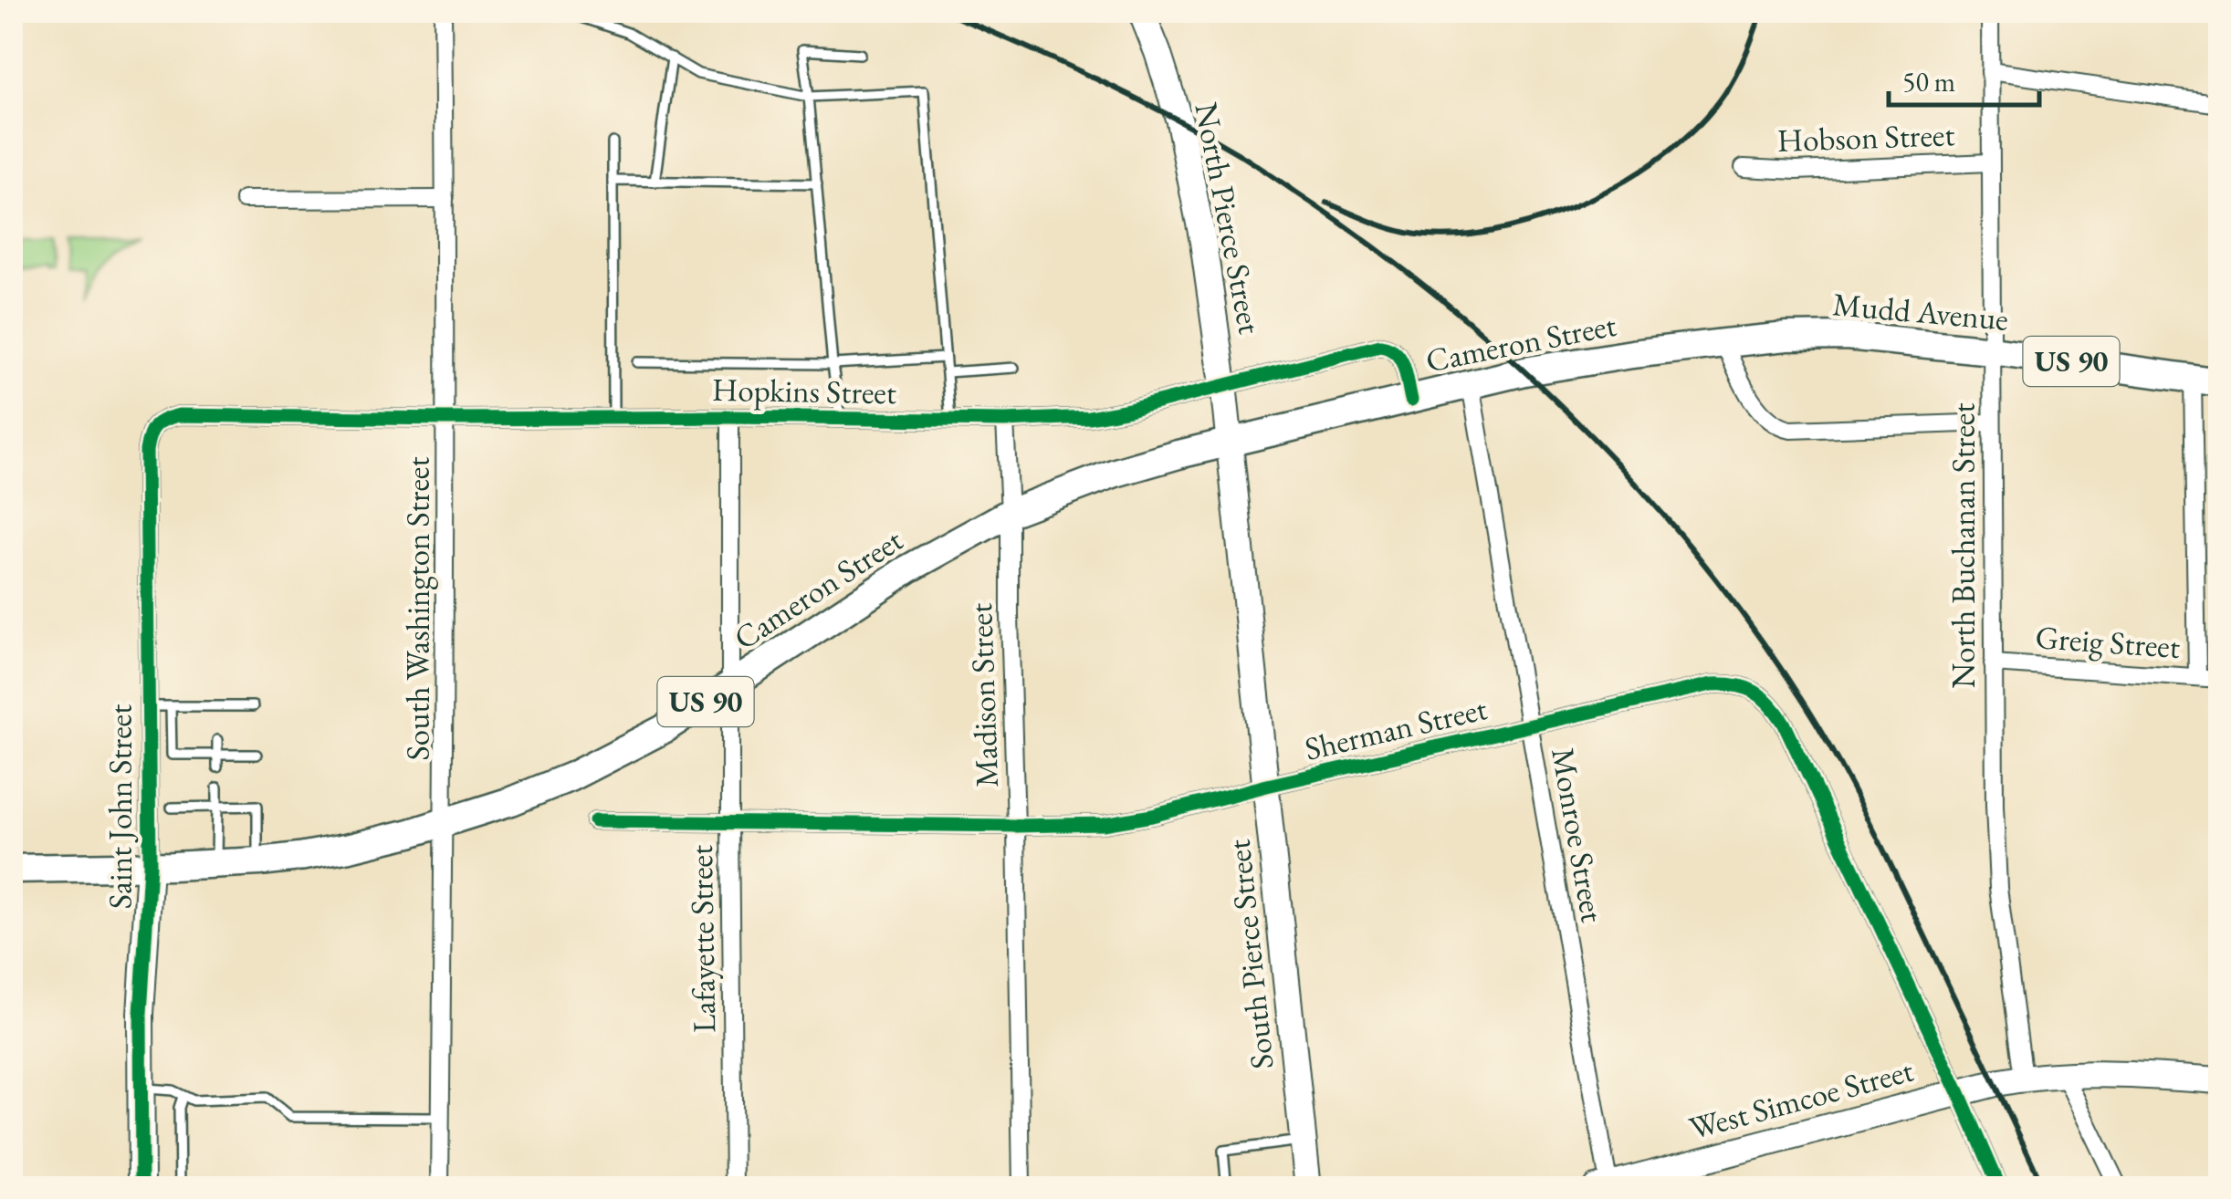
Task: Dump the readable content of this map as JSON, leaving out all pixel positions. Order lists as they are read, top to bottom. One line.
{"streets":{"main road":["Mudd Avenue","Cameron Street","US 90"],"street":["Hobson Street","North Pierce Street","Hopkins Street","North Buchanan Street","South Washington Street","Greig Street","Madison Street","Sherman Street","Saint John Street","Monroe Street","Lafayette Street","South Pierce Street","West Simcoe Street"]},"crossings":[["Hobson Street","North Buchanan Street"],["North Pierce Street","Cameron Street"],["North Pierce Street","Hopkins Street"],["North Pierce Street","South Pierce Street"],["Mudd Avenue","Cameron Street"],["Mudd Avenue","North Buchanan Street"],["Cameron Street","Hopkins Street"],["Cameron Street","South Washington Street"],["Cameron Street","Madison Street"],["Cameron Street","Saint John Street"],["Cameron Street","Monroe Street"],["Cameron Street","Lafayette Street"],["Cameron Street","South Pierce Street"],["Hopkins Street","South Washington Street"],["Hopkins Street","Madison Street"],["Hopkins Street","Saint John Street"],["Hopkins Street","Lafayette Street"],["North Buchanan Street","Greig Street"],["North Buchanan Street","West Simcoe Street"],["Madison Street","Sherman Street"],["Sherman Street","Monroe Street"],["Sherman Street","Lafayette Street"],["Sherman Street","South Pierce Street"],["Sherman Street","West Simcoe Street"],["Monroe Street","West Simcoe Street"]],"scale_bar":"50 m"}
